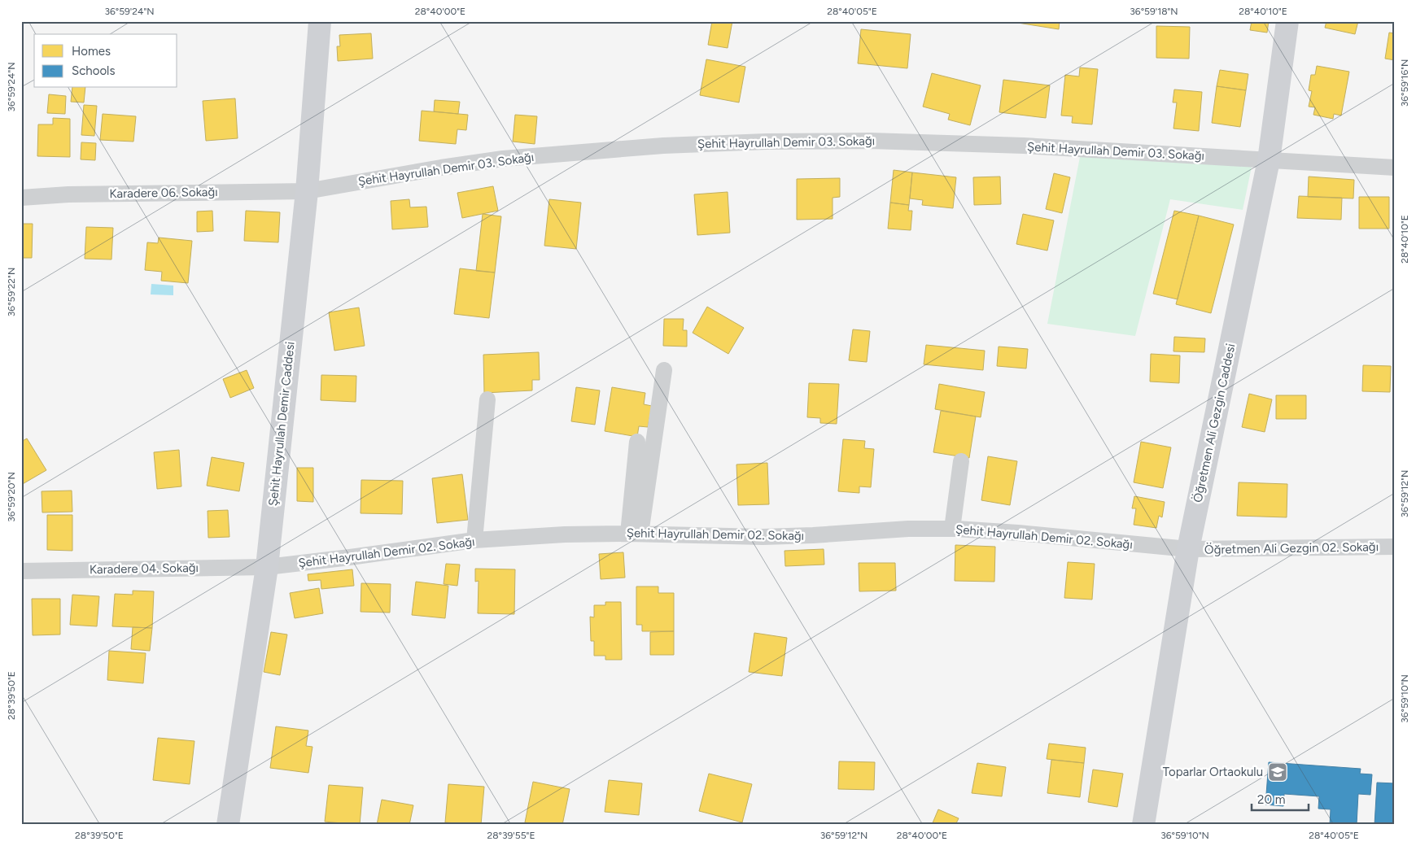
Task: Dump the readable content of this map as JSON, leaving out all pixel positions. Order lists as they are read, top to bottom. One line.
{"streets":{"street":["Şehit Hayrullah Demir 03. Sokağı","Karadere 06. Sokağı","Öğretmen Ali Gezgin Caddesi","Şehit Hayrullah Demir Caddesi","Şehit Hayrullah Demir 02. Sokağı","Öğretmen Ali Gezgin 02. Sokağı","Karadere 04. Sokağı"]},"crossings":[["Şehit Hayrullah Demir 03. Sokağı","Karadere 06. Sokağı"],["Şehit Hayrullah Demir 03. Sokağı","Öğretmen Ali Gezgin Caddesi"],["Şehit Hayrullah Demir 03. Sokağı","Şehit Hayrullah Demir Caddesi"],["Karadere 06. Sokağı","Şehit Hayrullah Demir Caddesi"],["Öğretmen Ali Gezgin Caddesi","Şehit Hayrullah Demir 02. Sokağı"],["Öğretmen Ali Gezgin Caddesi","Öğretmen Ali Gezgin 02. Sokağı"],["Şehit Hayrullah Demir Caddesi","Şehit Hayrullah Demir 02. Sokağı"],["Şehit Hayrullah Demir Caddesi","Karadere 04. Sokağı"],["Şehit Hayrullah Demir 02. Sokağı","Öğretmen Ali Gezgin 02. Sokağı"],["Şehit Hayrullah Demir 02. Sokağı","Karadere 04. Sokağı"]],"places":{"school or university":["Toparlar Ortaokulu"]},"legend":["Homes","Schools"],"scale_bar":"20 m","coordinates":["36°59'24\"N","28°40'00\"E","28°40'05\"E","36°59'18\"N","28°40'10\"E","36°59'16\"N","36°59'22\"N","36°59'12\"N","36°59'20\"N","28°39'50\"E","36°59'10\"N","28°39'55\"E"]}
